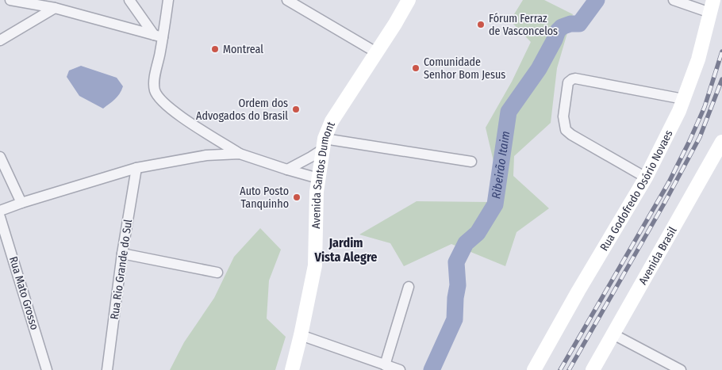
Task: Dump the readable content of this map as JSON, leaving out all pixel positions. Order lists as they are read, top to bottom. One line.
{"streets":{"main road":["Avenida Santos Dumont","Rua Godofredo Osório Novaes","Avenida Brasil"],"street":["Rua Rio Grande do Sul","Rua Mato Grosso"]},"districts":["Jardim Vista Alegre"],"water":["Ribeirão Itaim"],"places":["Fórum Ferraz de Vasconcelos","Montreal","Comunidade Senhor Bom Jesus","Ordem dos Advogados do Brasil","Auto Posto Tanquinho"]}
